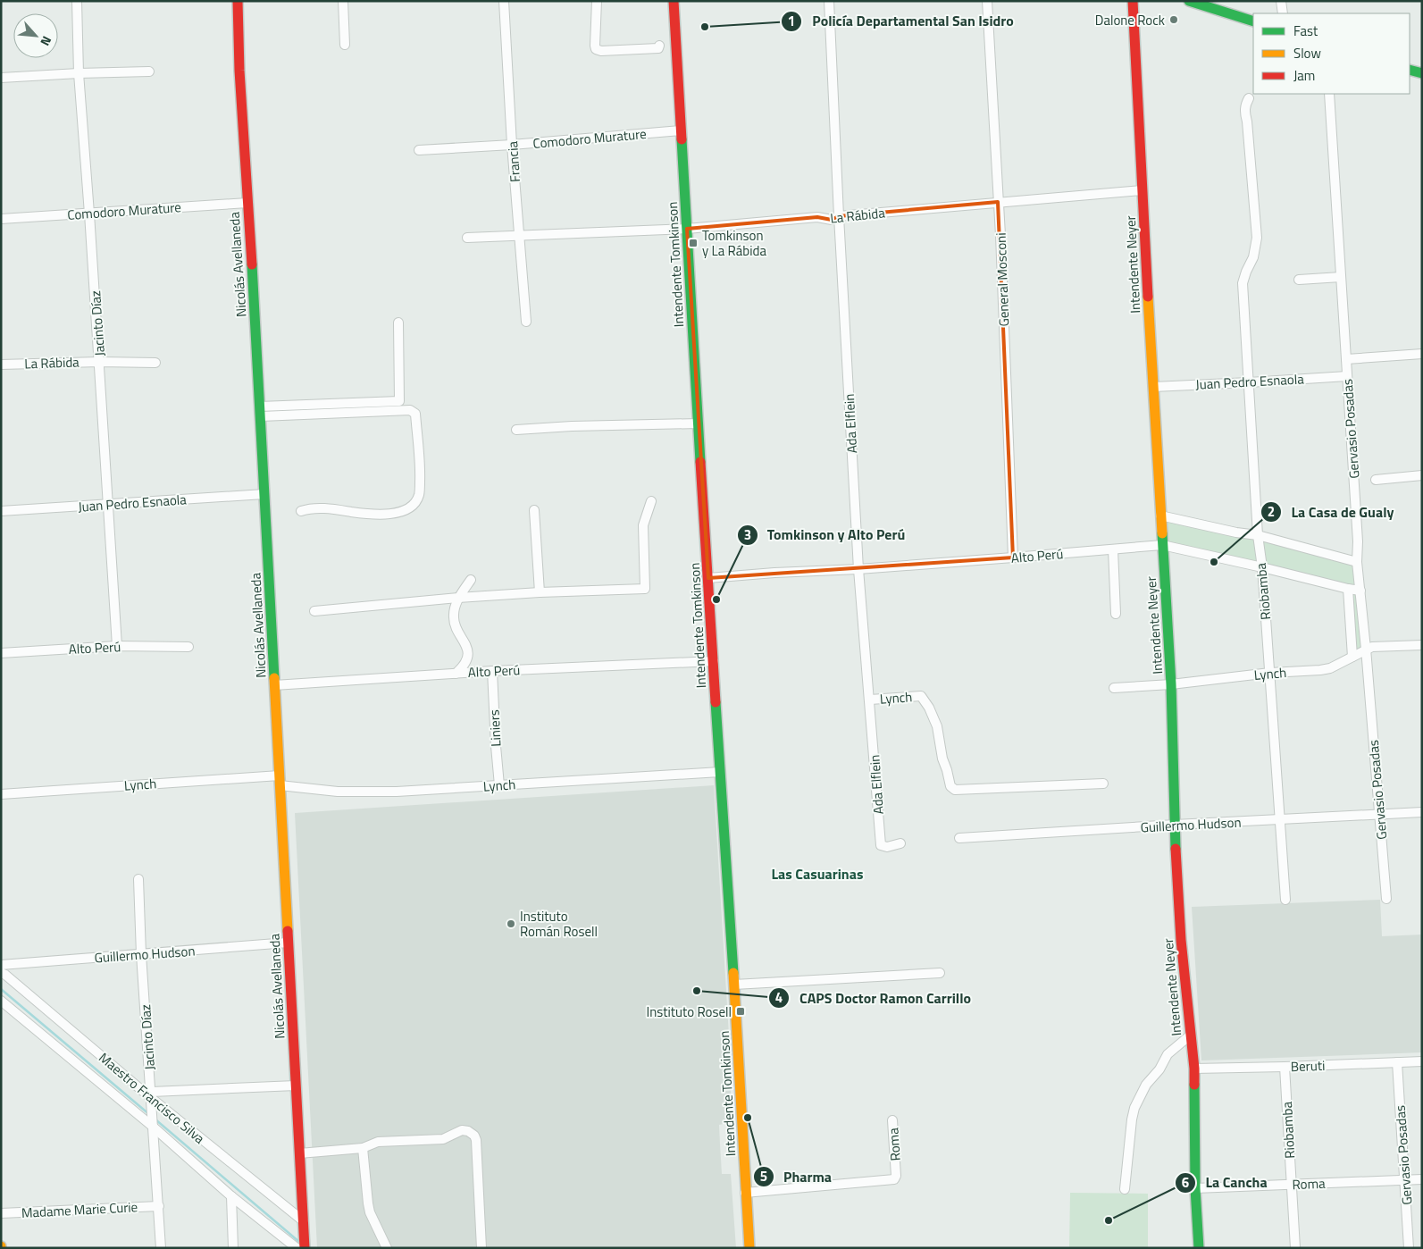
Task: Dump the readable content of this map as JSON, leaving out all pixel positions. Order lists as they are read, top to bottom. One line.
{"streets":{"street":["Comodoro Murature","Francia","La Rábida","Nicolás Avellaneda","Intendente Tomkinson","Intendente Neyer","General Mosconi","Jacinto Díaz","Juan Pedro Esnaola","Ada Elflein","Gervasio Posadas","Alto Perú","Riobamba","Lynch","Liniers","Guillermo Hudson","Beruti","Maestro Francisco Silva","Roma","Madame Marie Curie"]},"crossings":[["Comodoro Murature","Francia"],["Comodoro Murature","Nicolás Avellaneda"],["Comodoro Murature","Intendente Tomkinson"],["Comodoro Murature","Jacinto Díaz"],["Francia","La Rábida"],["La Rábida","Intendente Tomkinson"],["La Rábida","Intendente Neyer"],["La Rábida","General Mosconi"],["La Rábida","Jacinto Díaz"],["La Rábida","Ada Elflein"],["Nicolás Avellaneda","Juan Pedro Esnaola"],["Nicolás Avellaneda","Alto Perú"],["Nicolás Avellaneda","Lynch"],["Nicolás Avellaneda","Guillermo Hudson"],["Nicolás Avellaneda","Maestro Francisco Silva"],["Intendente Tomkinson","Alto Perú"],["Intendente Tomkinson","Lynch"],["Intendente Tomkinson","Roma"],["Intendente Neyer","Juan Pedro Esnaola"],["Intendente Neyer","Alto Perú"],["Intendente Neyer","Lynch"],["Intendente Neyer","Guillermo Hudson"],["Intendente Neyer","Beruti"],["Intendente Neyer","Roma"],["General Mosconi","Alto Perú"],["Jacinto Díaz","Juan Pedro Esnaola"],["Jacinto Díaz","Alto Perú"],["Jacinto Díaz","Guillermo Hudson"],["Jacinto Díaz","Maestro Francisco Silva"],["Jacinto Díaz","Madame Marie Curie"],["Juan Pedro Esnaola","Gervasio Posadas"],["Juan Pedro Esnaola","Riobamba"],["Ada Elflein","Alto Perú"],["Ada Elflein","Lynch"],["Gervasio Posadas","Alto Perú"],["Gervasio Posadas","Lynch"],["Gervasio Posadas","Guillermo Hudson"],["Gervasio Posadas","Beruti"],["Gervasio Posadas","Roma"],["Alto Perú","Riobamba"],["Alto Perú","Liniers"],["Riobamba","Lynch"],["Riobamba","Guillermo Hudson"],["Riobamba","Beruti"],["Riobamba","Roma"],["Lynch","Liniers"]],"districts":["Las Casuarinas"],"places":{"other":["Dalone Rock","Policía Departamental San Isidro","La Casa de Gualy","Tomkinson y Alto Perú","Instituto Román Rosell","CAPS Doctor Ramon Carrillo","Pharma","La Cancha"],"transit":["Tomkinson y La Rábida","Instituto Rosell"]},"legend":["Fast","Slow","Jam"],"north":"bottom right"}
